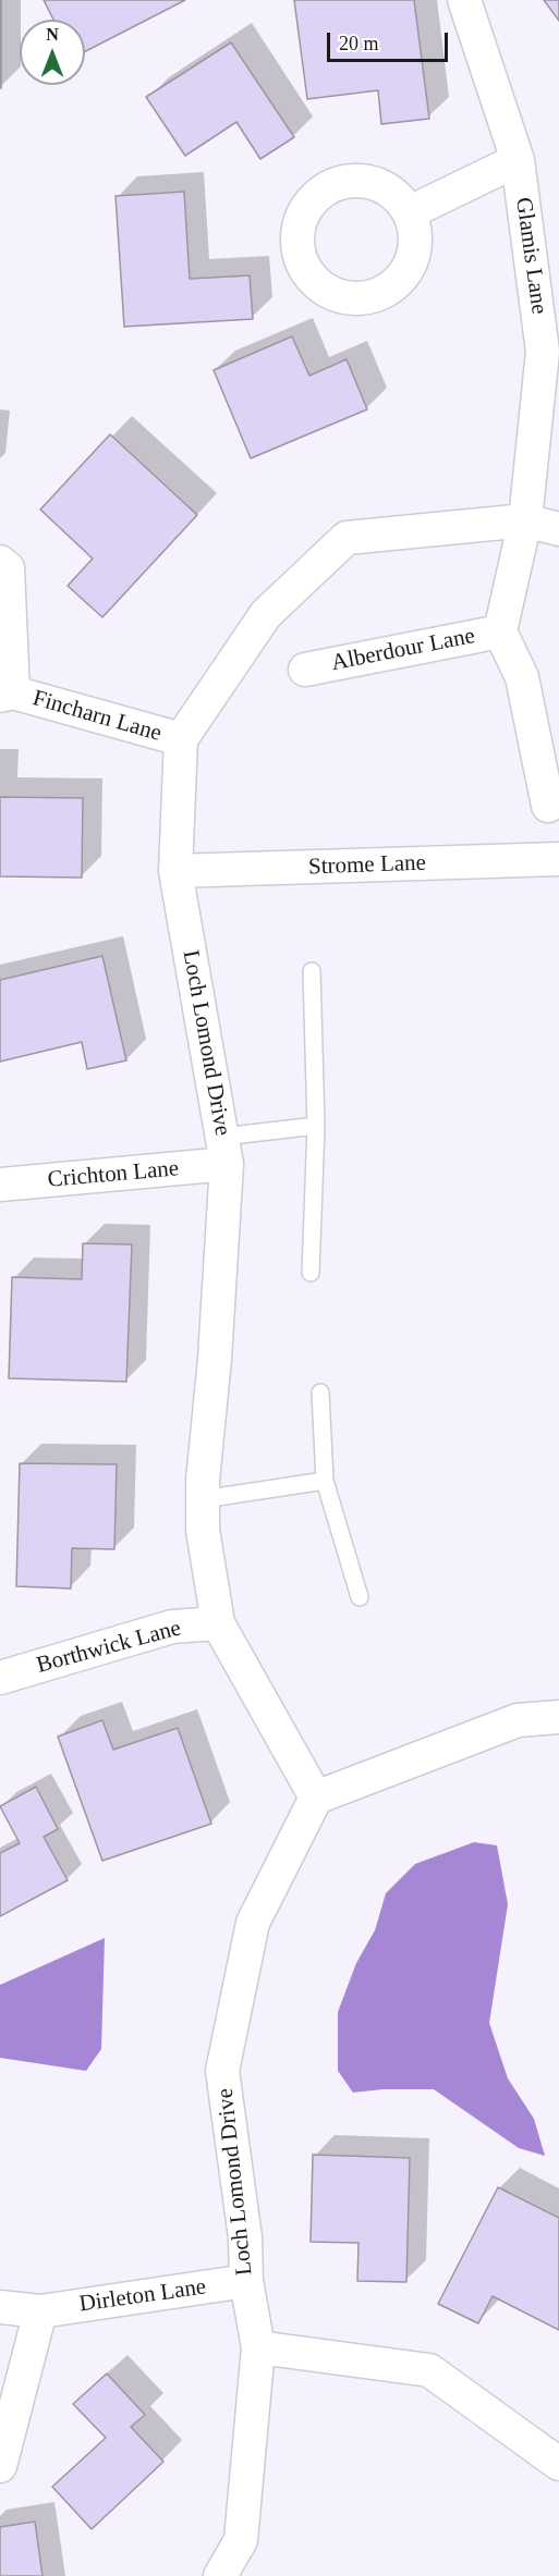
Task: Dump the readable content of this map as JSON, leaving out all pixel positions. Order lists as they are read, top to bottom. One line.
{"streets":{"street":["Glamis Lane","Alberdour Lane","Fincharn Lane","Strome Lane","Loch Lomond Drive","Crichton Lane","Borthwick Lane","Dirleton Lane"]},"crossings":[["Glamis Lane","Alberdour Lane"],["Fincharn Lane","Loch Lomond Drive"],["Strome Lane","Loch Lomond Drive"],["Loch Lomond Drive","Crichton Lane"],["Loch Lomond Drive","Borthwick Lane"],["Loch Lomond Drive","Dirleton Lane"]],"scale_bar":"20 m","north":"top"}
